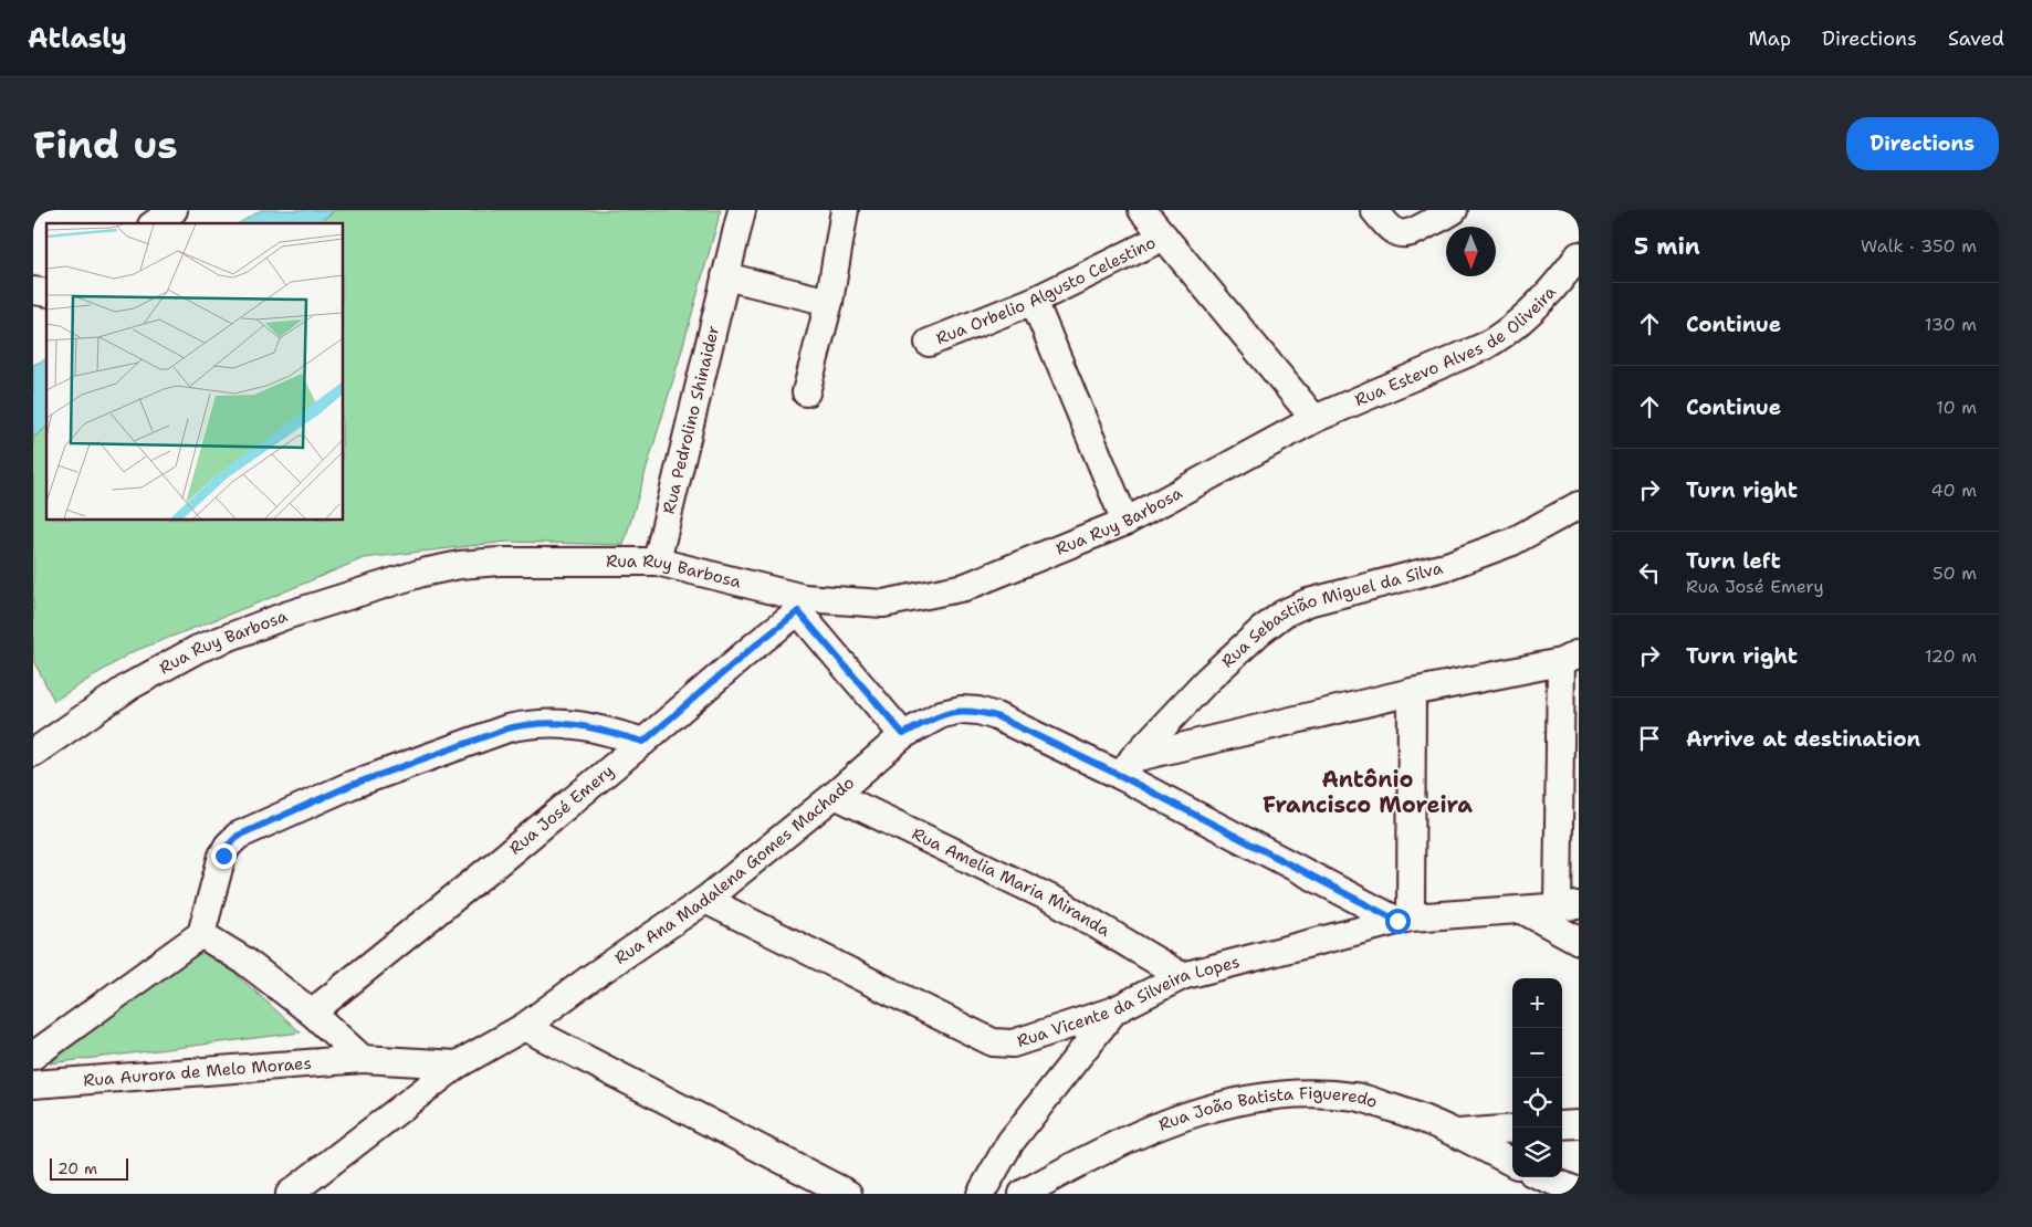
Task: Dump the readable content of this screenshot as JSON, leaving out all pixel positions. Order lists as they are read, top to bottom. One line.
{"streets":{"street":["Rua Orbelio Algusto Celestino","Rua Estevo Alves de Oliveira","Rua Pedrolino Shinaider","Rua Ruy Barbosa","Rua Sebastião Miguel da Silva","Rua José Emery","Rua Ana Madalena Gomes Machado","Rua Amelia Maria Miranda","Rua Vicente da Silveira Lopes","Rua Aurora de Melo Moraes","Rua João Batista Figueredo"]},"crossings":[["Rua Estevo Alves de Oliveira","Rua Ruy Barbosa"],["Rua Pedrolino Shinaider","Rua Ruy Barbosa"],["Rua Ruy Barbosa","Rua José Emery"],["Rua Sebastião Miguel da Silva","Rua Ana Madalena Gomes Machado"],["Rua Ana Madalena Gomes Machado","Rua Amelia Maria Miranda"],["Rua Ana Madalena Gomes Machado","Rua Vicente da Silveira Lopes"],["Rua Ana Madalena Gomes Machado","Rua Aurora de Melo Moraes"],["Rua Amelia Maria Miranda","Rua Vicente da Silveira Lopes"]],"districts":["Antônio Francisco Moreira"],"scale_bar":"20 m","north":"bottom","page":{"header":"Atlasly","nav":["Map","Directions","Saved"],"buttons":"Directions","title":"Find us","heading":["5 min","Walk · 350 m"],"list":[["Continue","130 m"],["Continue","10 m"],["Turn right","40 m"],["Turn left","Rua José Emery","50 m"],["Turn right","120 m"],"Arrive at destination"],"map_buttons":["+","−"],"scale":"20 m"}}
